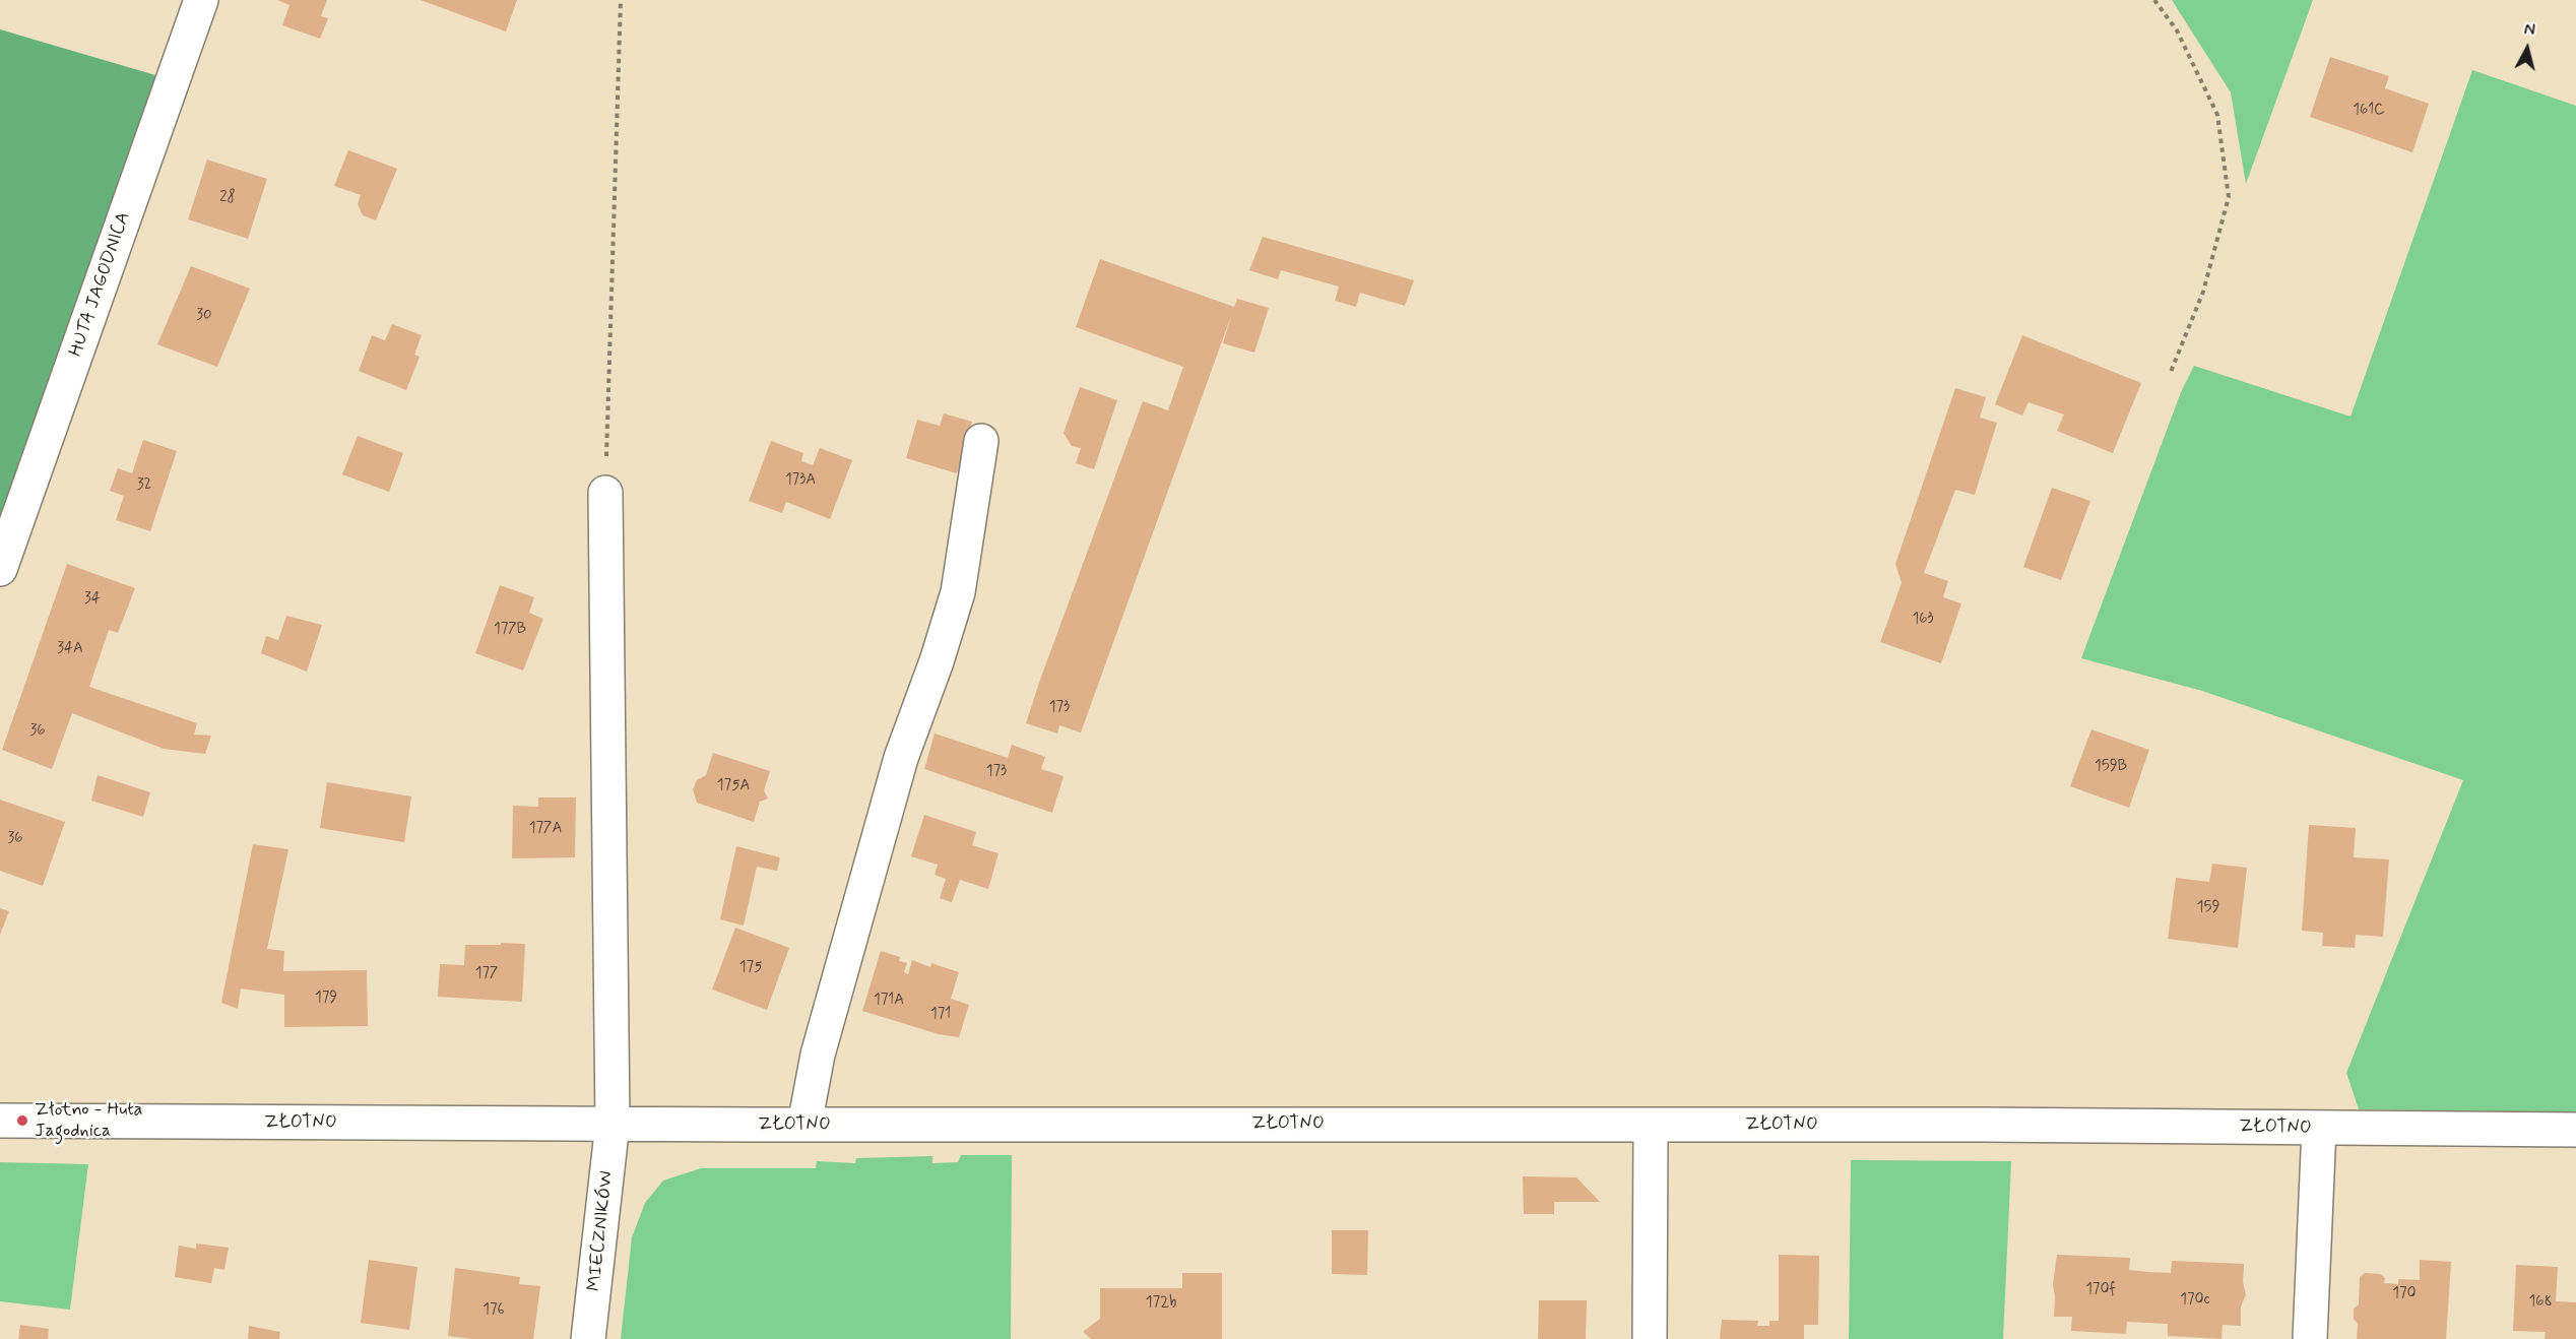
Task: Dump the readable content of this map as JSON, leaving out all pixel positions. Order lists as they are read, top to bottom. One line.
{"streets":{"street":["HUTA JAGODNICA","ZŁOTNO","MIECZNIKÓW"]},"crossings":[["ZŁOTNO","MIECZNIKÓW"]],"places":["Złotno - Huta Jagodnica"],"house_numbers":["161C","28","30","173A","32","34","163","177B","34A","173","36","159B","173","175A","177A","36","159","175","177","179","171A","171","170f","170","170c","168","172b","176"],"north":"top"}
